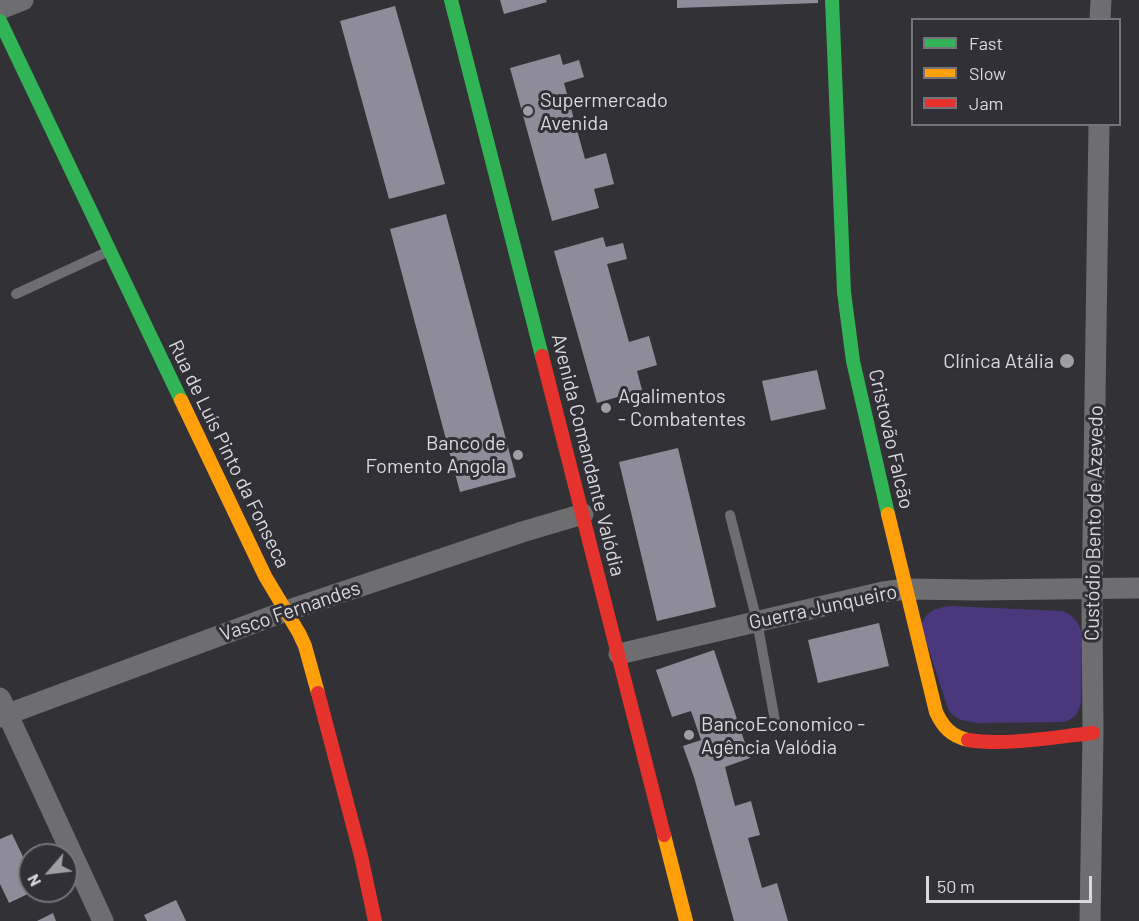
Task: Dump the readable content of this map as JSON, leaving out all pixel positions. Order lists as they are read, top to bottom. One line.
{"streets":{"street":["Cristovão Falcão","Rua de Luís Pinto da Fonseca","Avenida Comandante Valódia","Custódio Bento de Azevedo","Guerra Junqueiro","Vasco Fernandes"]},"crossings":[["Cristovão Falcão","Custódio Bento de Azevedo"],["Cristovão Falcão","Guerra Junqueiro"],["Rua de Luís Pinto da Fonseca","Vasco Fernandes"],["Avenida Comandante Valódia","Guerra Junqueiro"],["Avenida Comandante Valódia","Vasco Fernandes"],["Custódio Bento de Azevedo","Guerra Junqueiro"]],"places":["Supermercado Avenida","Clínica Atália","Agalimentos - Combatentes","Banco de Fomento Angola","BancoEconomico - Agência Valódia"],"legend":["Fast","Slow","Jam"],"scale_bar":"50 m","north":"bottom left"}
